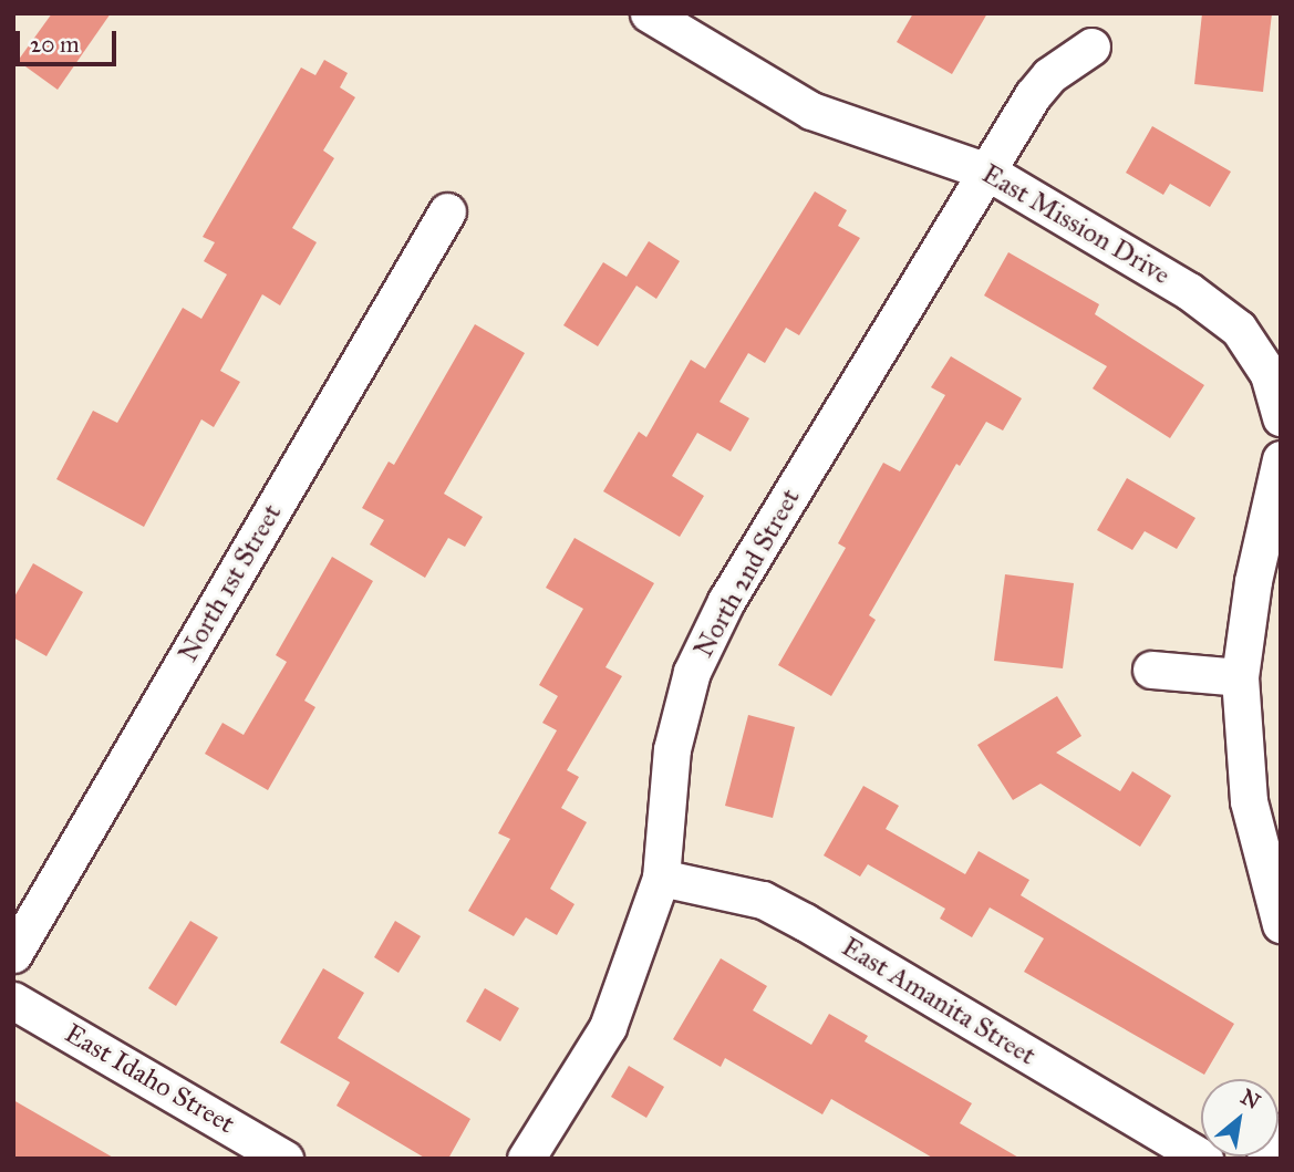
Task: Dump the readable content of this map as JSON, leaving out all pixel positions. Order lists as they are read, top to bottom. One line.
{"streets":{"street":["East Mission Drive","North 2nd Street","North 1st Street","East Amanita Street","East Idaho Street"]},"crossings":[["East Mission Drive","North 2nd Street"],["North 2nd Street","East Amanita Street"]],"scale_bar":"20 m","north":"top right"}
